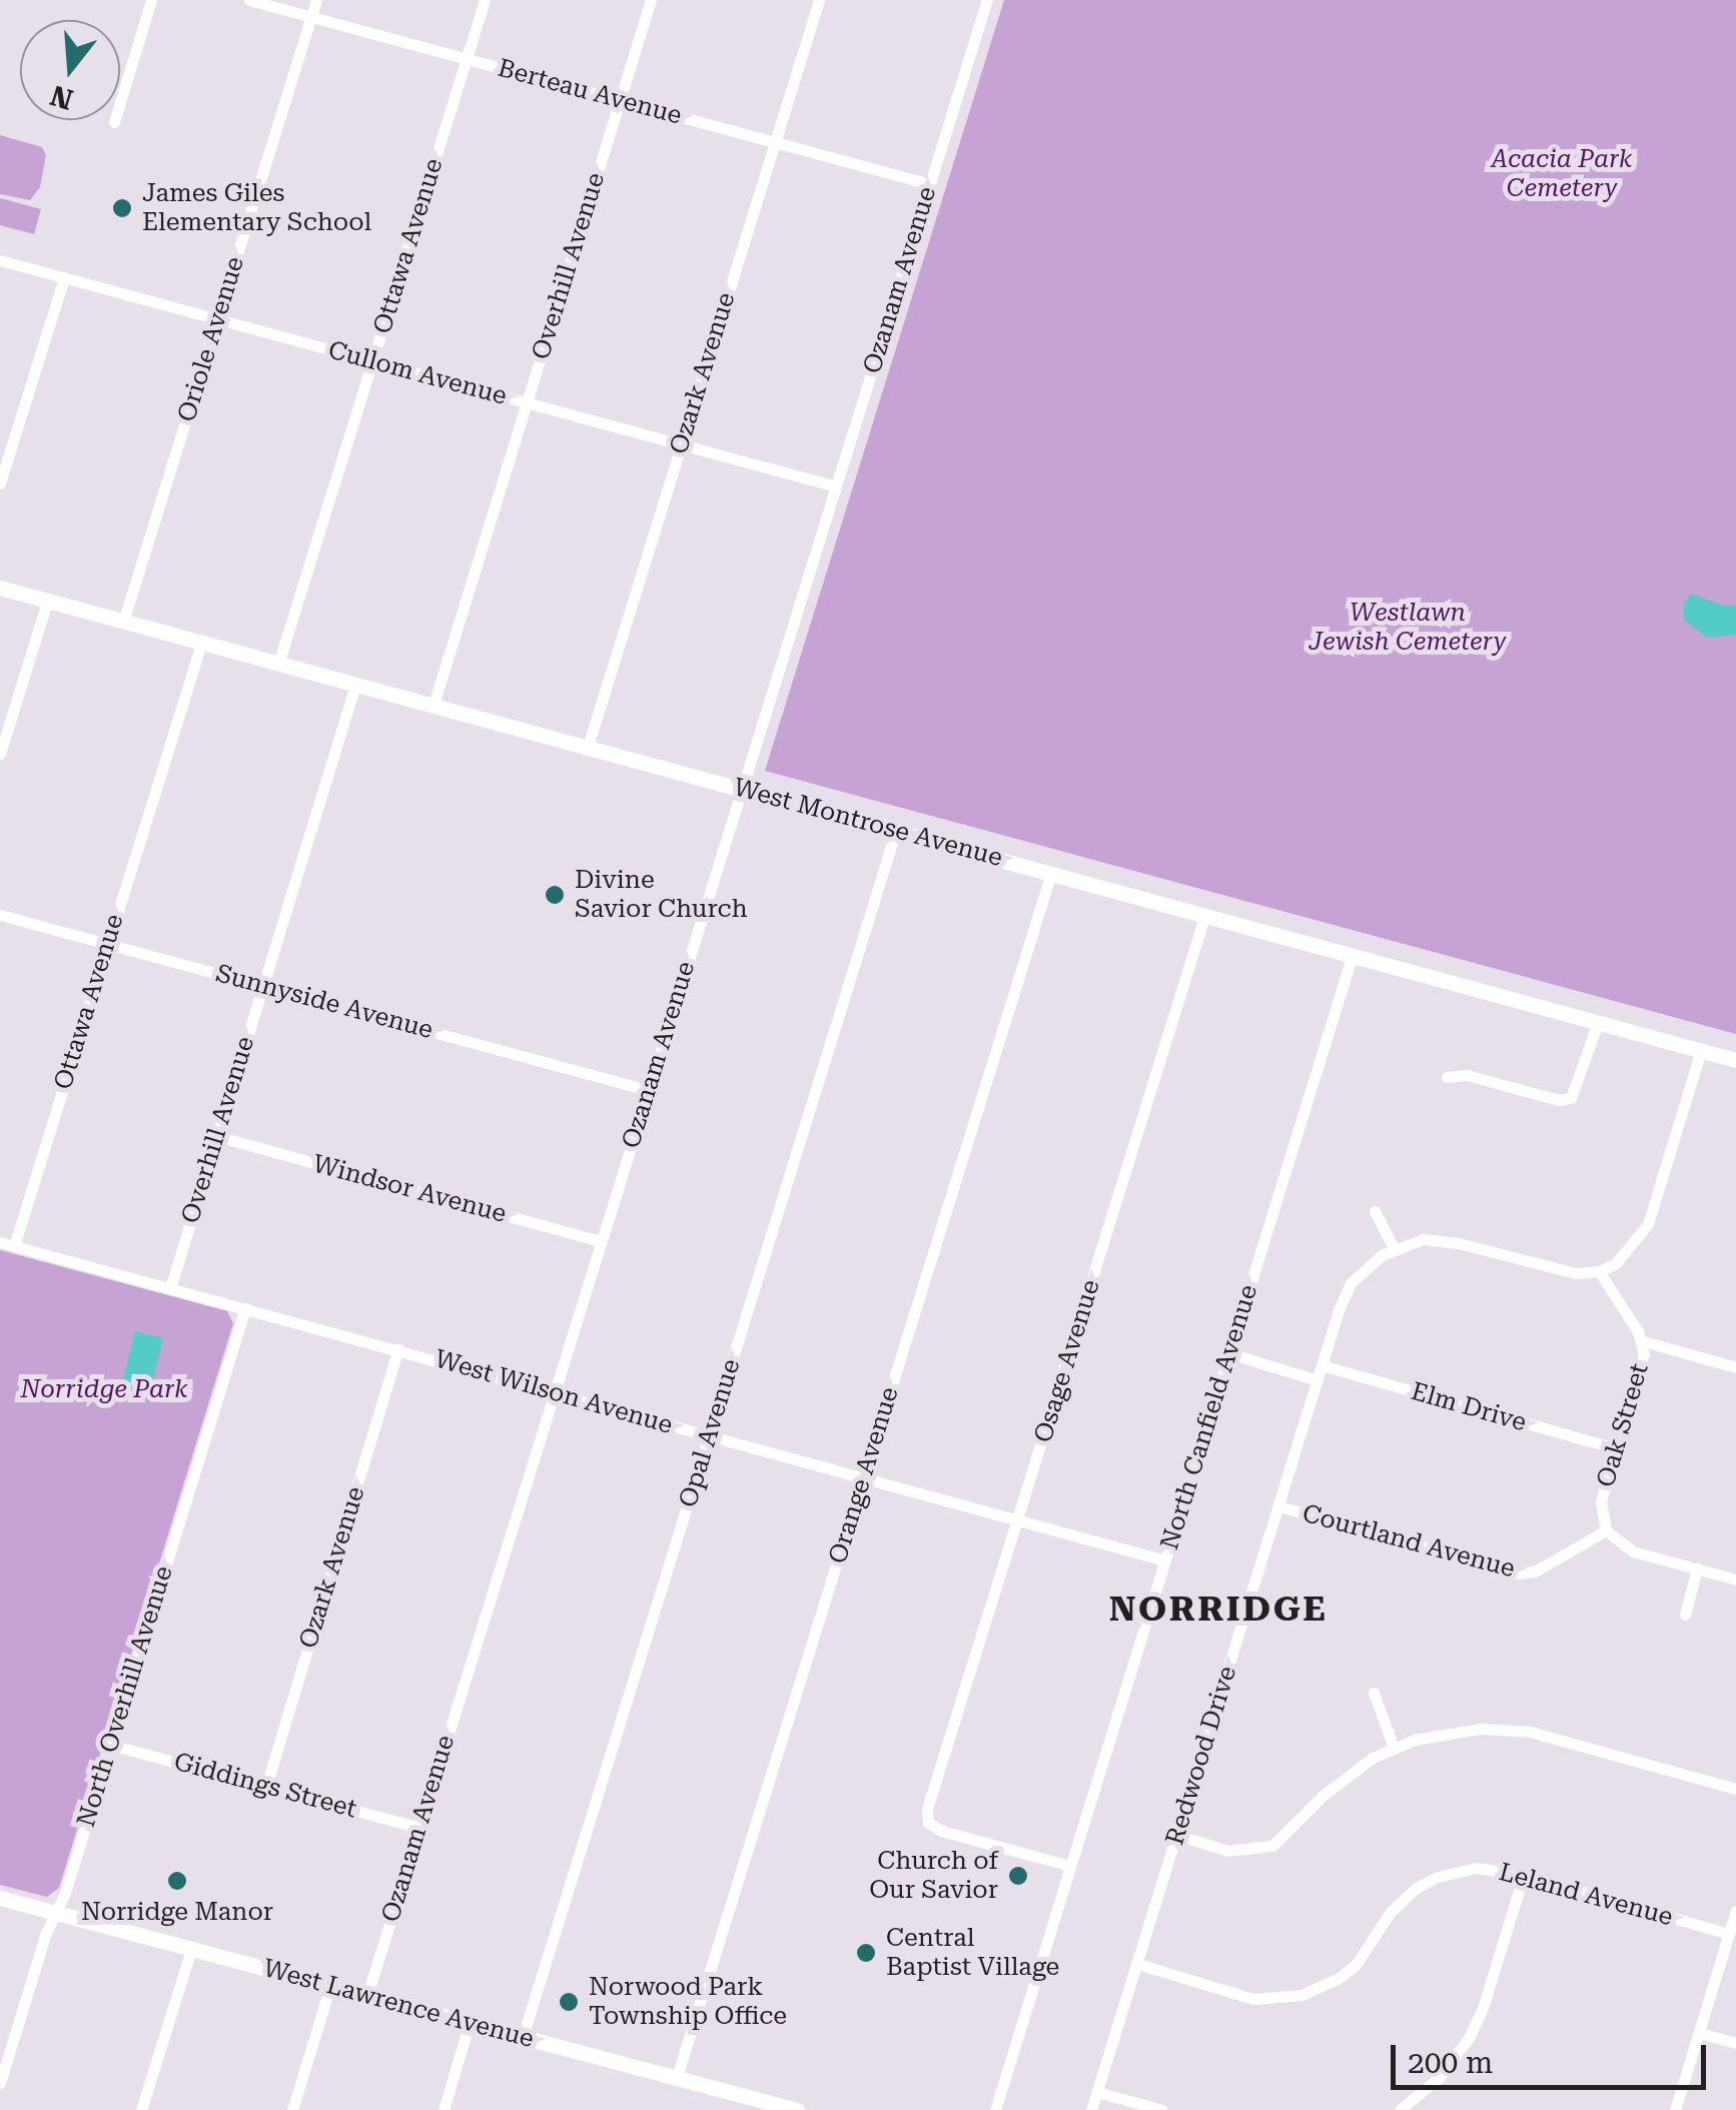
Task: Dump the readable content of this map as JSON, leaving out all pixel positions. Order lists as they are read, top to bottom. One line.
{"streets":{"street":["Berteau Avenue","Ottawa Avenue","Overhill Avenue","Ozanam Avenue","Oriole Avenue","Cullom Avenue","Ozark Avenue","West Montrose Avenue","Sunnyside Avenue","Windsor Avenue","Osage Avenue","West Wilson Avenue","Elm Drive","North Canfield Avenue","Oak Street","Opal Avenue","Orange Avenue","Courtland Avenue","North Overhill Avenue","Redwood Drive","Giddings Street","Leland Avenue","West Lawrence Avenue"]},"crossings":[["Berteau Avenue","Ottawa Avenue"],["Berteau Avenue","Overhill Avenue"],["Berteau Avenue","Ozanam Avenue"],["Berteau Avenue","Oriole Avenue"],["Berteau Avenue","Ozark Avenue"],["Ottawa Avenue","Cullom Avenue"],["Ottawa Avenue","West Montrose Avenue"],["Ottawa Avenue","Sunnyside Avenue"],["Ottawa Avenue","West Wilson Avenue"],["Overhill Avenue","Cullom Avenue"],["Overhill Avenue","West Montrose Avenue"],["Overhill Avenue","Sunnyside Avenue"],["Overhill Avenue","Windsor Avenue"],["Overhill Avenue","West Wilson Avenue"],["Ozanam Avenue","Cullom Avenue"],["Ozanam Avenue","West Montrose Avenue"],["Ozanam Avenue","Sunnyside Avenue"],["Ozanam Avenue","Windsor Avenue"],["Ozanam Avenue","West Wilson Avenue"],["Ozanam Avenue","Giddings Street"],["Ozanam Avenue","West Lawrence Avenue"],["Oriole Avenue","Cullom Avenue"],["Oriole Avenue","West Montrose Avenue"],["Cullom Avenue","Ozark Avenue"],["Ozark Avenue","West Montrose Avenue"],["Ozark Avenue","West Wilson Avenue"],["Ozark Avenue","Giddings Street"],["West Montrose Avenue","Osage Avenue"],["West Montrose Avenue","North Canfield Avenue"],["West Montrose Avenue","Opal Avenue"],["West Montrose Avenue","Orange Avenue"],["Osage Avenue","West Wilson Avenue"],["Osage Avenue","North Canfield Avenue"],["West Wilson Avenue","North Canfield Avenue"],["West Wilson Avenue","Opal Avenue"],["West Wilson Avenue","Orange Avenue"],["West Wilson Avenue","North Overhill Avenue"],["Elm Drive","Oak Street"],["Elm Drive","Redwood Drive"],["Oak Street","Courtland Avenue"],["Oak Street","Redwood Drive"],["Opal Avenue","West Lawrence Avenue"],["Orange Avenue","West Lawrence Avenue"],["Courtland Avenue","Redwood Drive"],["North Overhill Avenue","Giddings Street"],["North Overhill Avenue","West Lawrence Avenue"],["Redwood Drive","Leland Avenue"]],"districts":["NORRIDGE"],"parks":["Acacia Park Cemetery","Westlawn Jewish Cemetery","Norridge Park"],"places":["James Giles Elementary School","Divine Savior Church","Church of Our Savior","Norridge Manor","Central Baptist Village","Norwood Park Township Office"],"scale_bar":"200 m","north":"bottom"}
